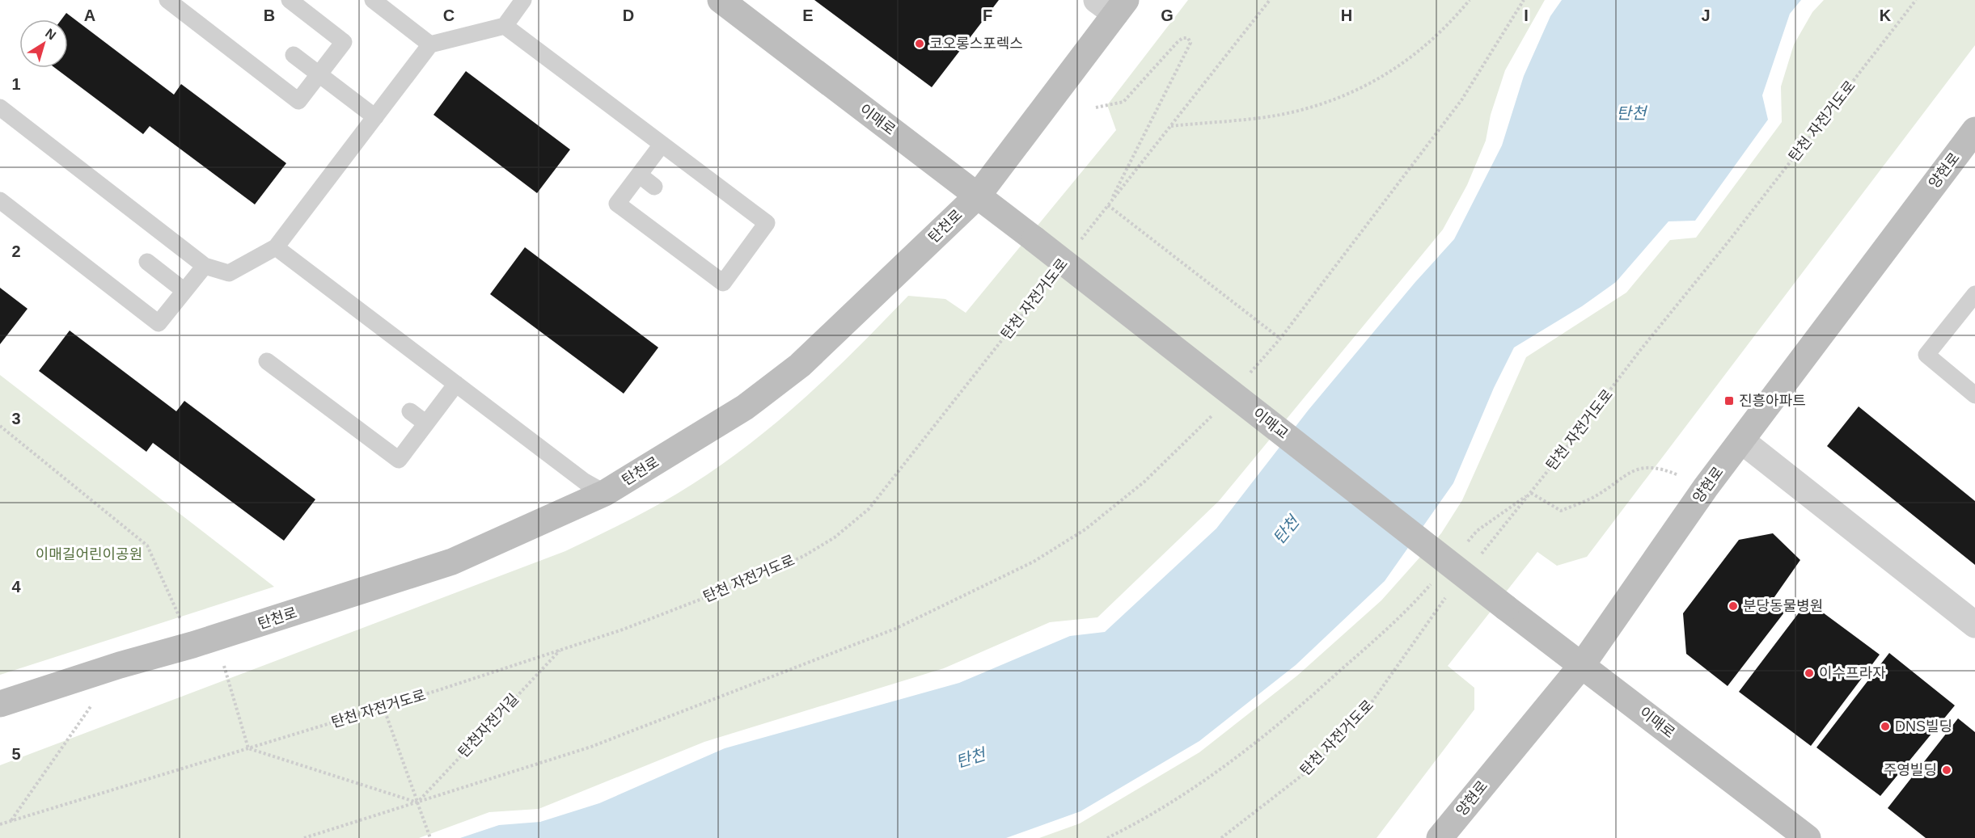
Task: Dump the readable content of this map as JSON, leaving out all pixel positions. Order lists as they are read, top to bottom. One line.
{"streets":{"main road":["이매로","양현로","탄천로","이매교"],"path":["탄천 자전거도로","탄천자전거길"]},"crossings":[["이매로","양현로"],["이매로","탄천로"],["이매로","이매교"],["탄천 자전거도로","탄천자전거길"]],"water":["탄천"],"parks":["이매길어린이공원"],"places":{"other":["코오롱스포렉스","분당동물병원","이수프라자","DNS빌딩","주영빌딩"],"transit":["진흥아파트"]},"north":"top right","grid":{"columns":["A","B","C","D","E","F","G","H","I","J","K"],"rows":["1","2","3","4","5"]}}
